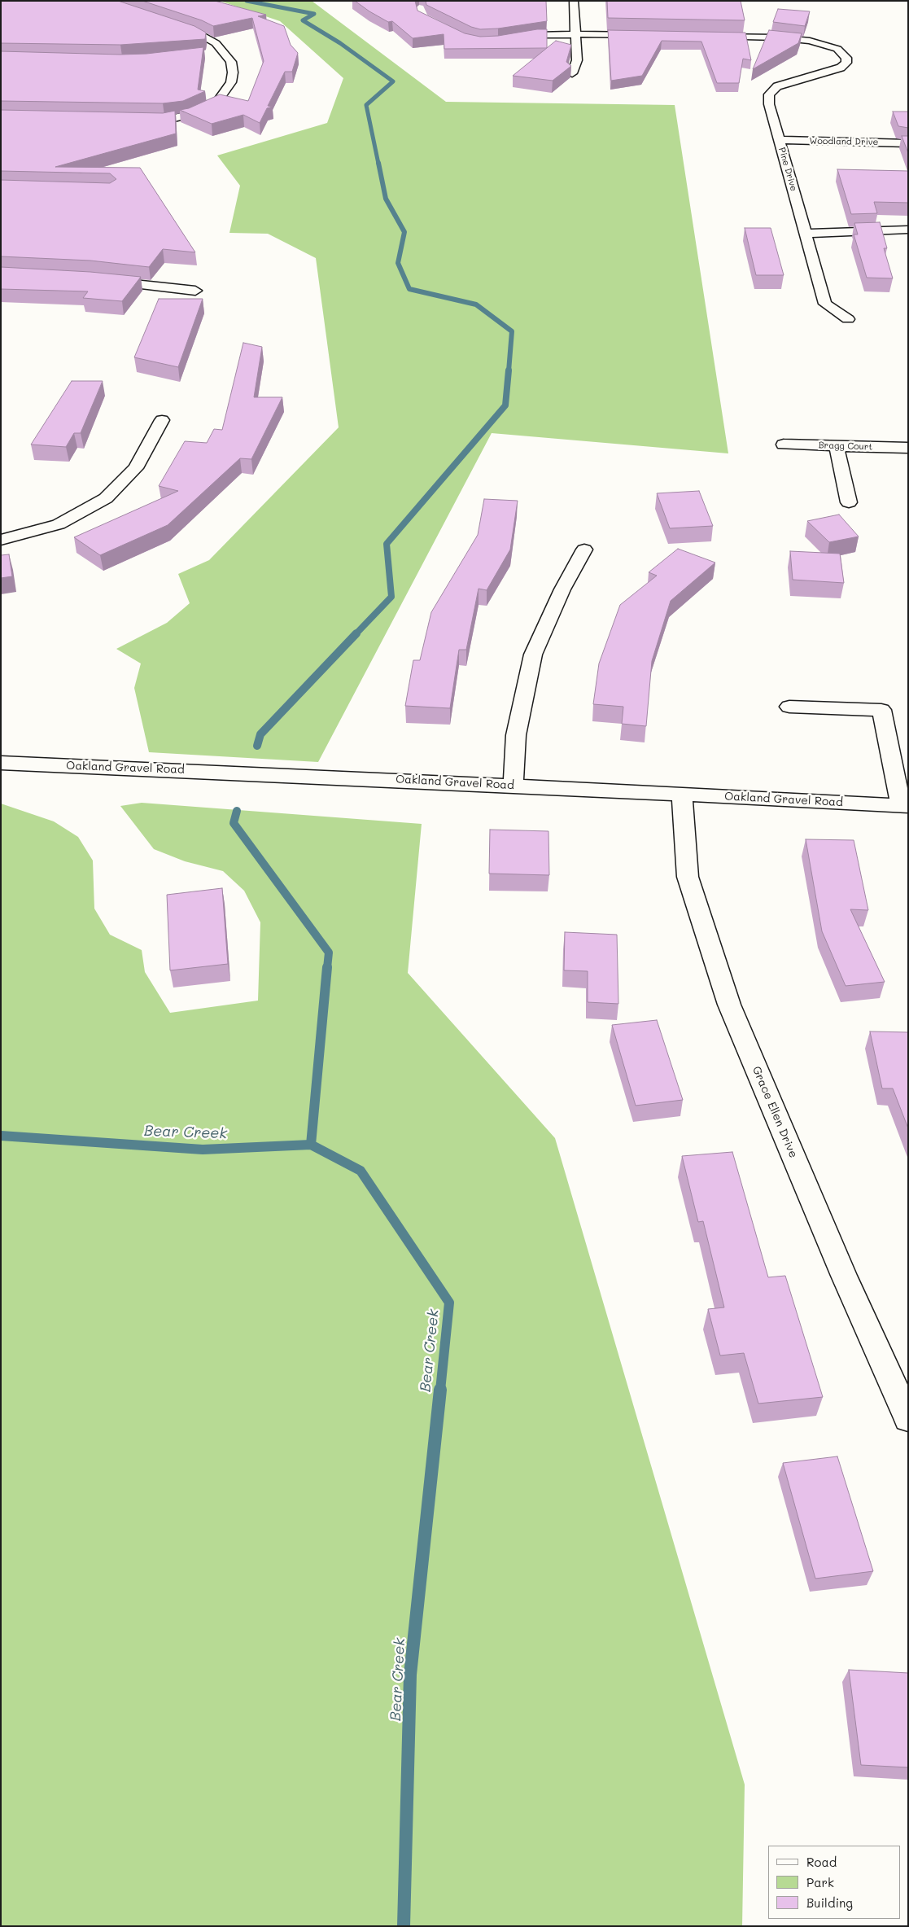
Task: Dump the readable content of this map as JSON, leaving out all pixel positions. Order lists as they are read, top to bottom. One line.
{"streets":{"street":["Woodland Drive","Pine Drive","Bragg Court","Oakland Gravel Road","Grace Ellen Drive"]},"crossings":[["Woodland Drive","Pine Drive"],["Oakland Gravel Road","Grace Ellen Drive"]],"water":["Bear Creek"],"legend":["Road","Park","Building"]}
